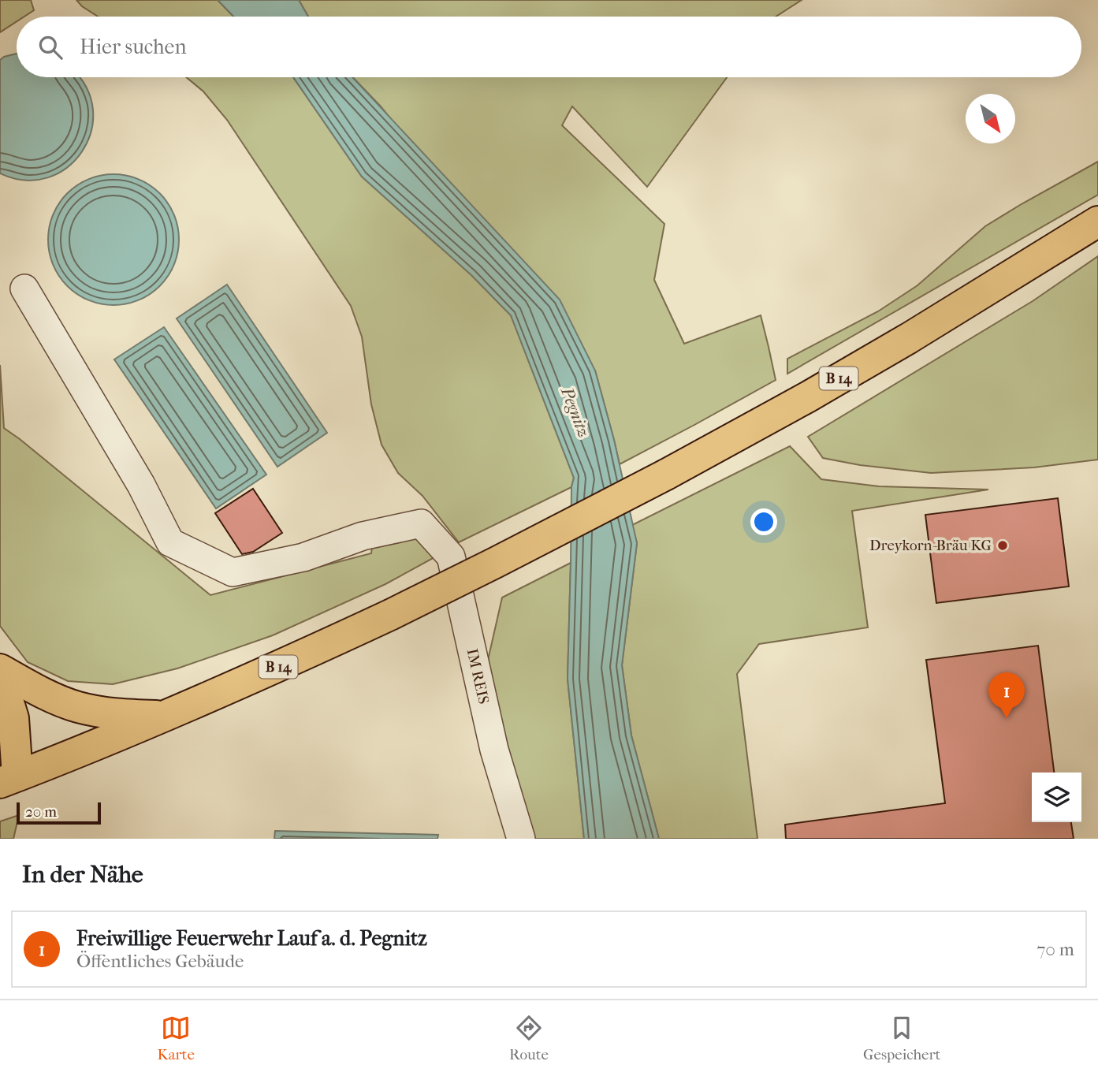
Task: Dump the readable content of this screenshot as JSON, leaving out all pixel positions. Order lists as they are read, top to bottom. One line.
{"streets":{"main road":["B 14"],"lane":["IM REIS"]},"water":["Pegnitz"],"places":["Dreykorn-Bräu KG"],"scale_bar":"20 m","north":"bottom right","page":{"search":"Hier suchen","pins":"1","scale":"20 m","heading":"In der Nähe","list":[{"mark":"1","name":"Freiwillige Feuerwehr Lauf a. d. Pegnitz","note":"Öffentliches Gebäude","value":"70 m"}],"nav":["Karte","Route","Gespeichert"]}}
